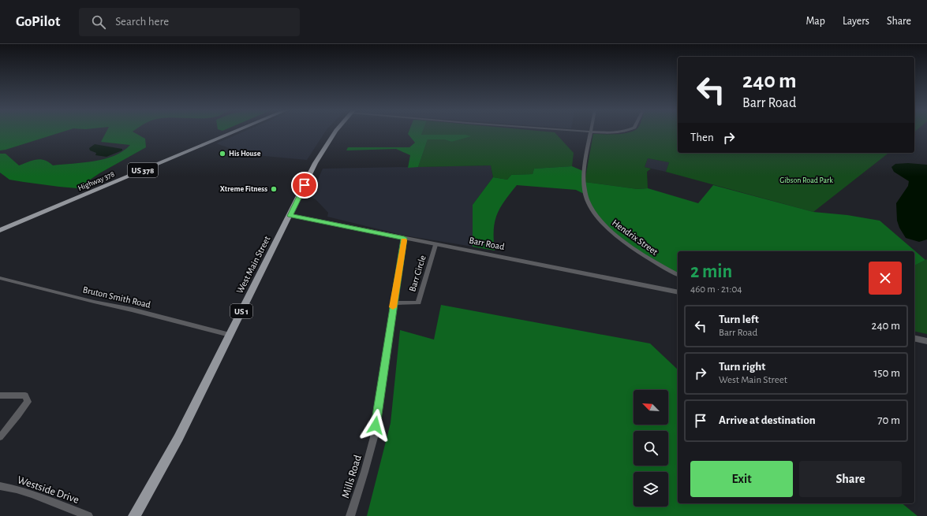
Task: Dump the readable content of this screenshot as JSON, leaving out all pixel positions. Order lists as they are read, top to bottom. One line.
{"streets":{"main road":["US 378","Highway 378","West Main Street","US 1"],"street":["Hendrix Street","Barr Road","Barr Circle","Bruton Smith Road","Mills Road","Westside Drive"]},"crossings":[["Barr Road","West Main Street"],["Barr Road","Barr Circle"],["Barr Road","Mills Road"],["West Main Street","Bruton Smith Road"],["Barr Circle","Mills Road"]],"parks":["Gibson Road Park"],"places":["His House","Xtreme Fitness"],"north":"top left","page":{"header":"GoPilot","search":"Search here","nav":["Map","Layers","Share"],"turn":["240 m","Barr Road"],"then":"Then","heading":["2 min","460 m · 21:04"],"list":[{"name":"Turn left","note":"Barr Road","value":"240 m"},{"name":"Turn right","note":"West Main Street","value":"150 m"},{"name":"Arrive at destination","value":"70 m"}],"buttons":["Exit","Share"]}}
